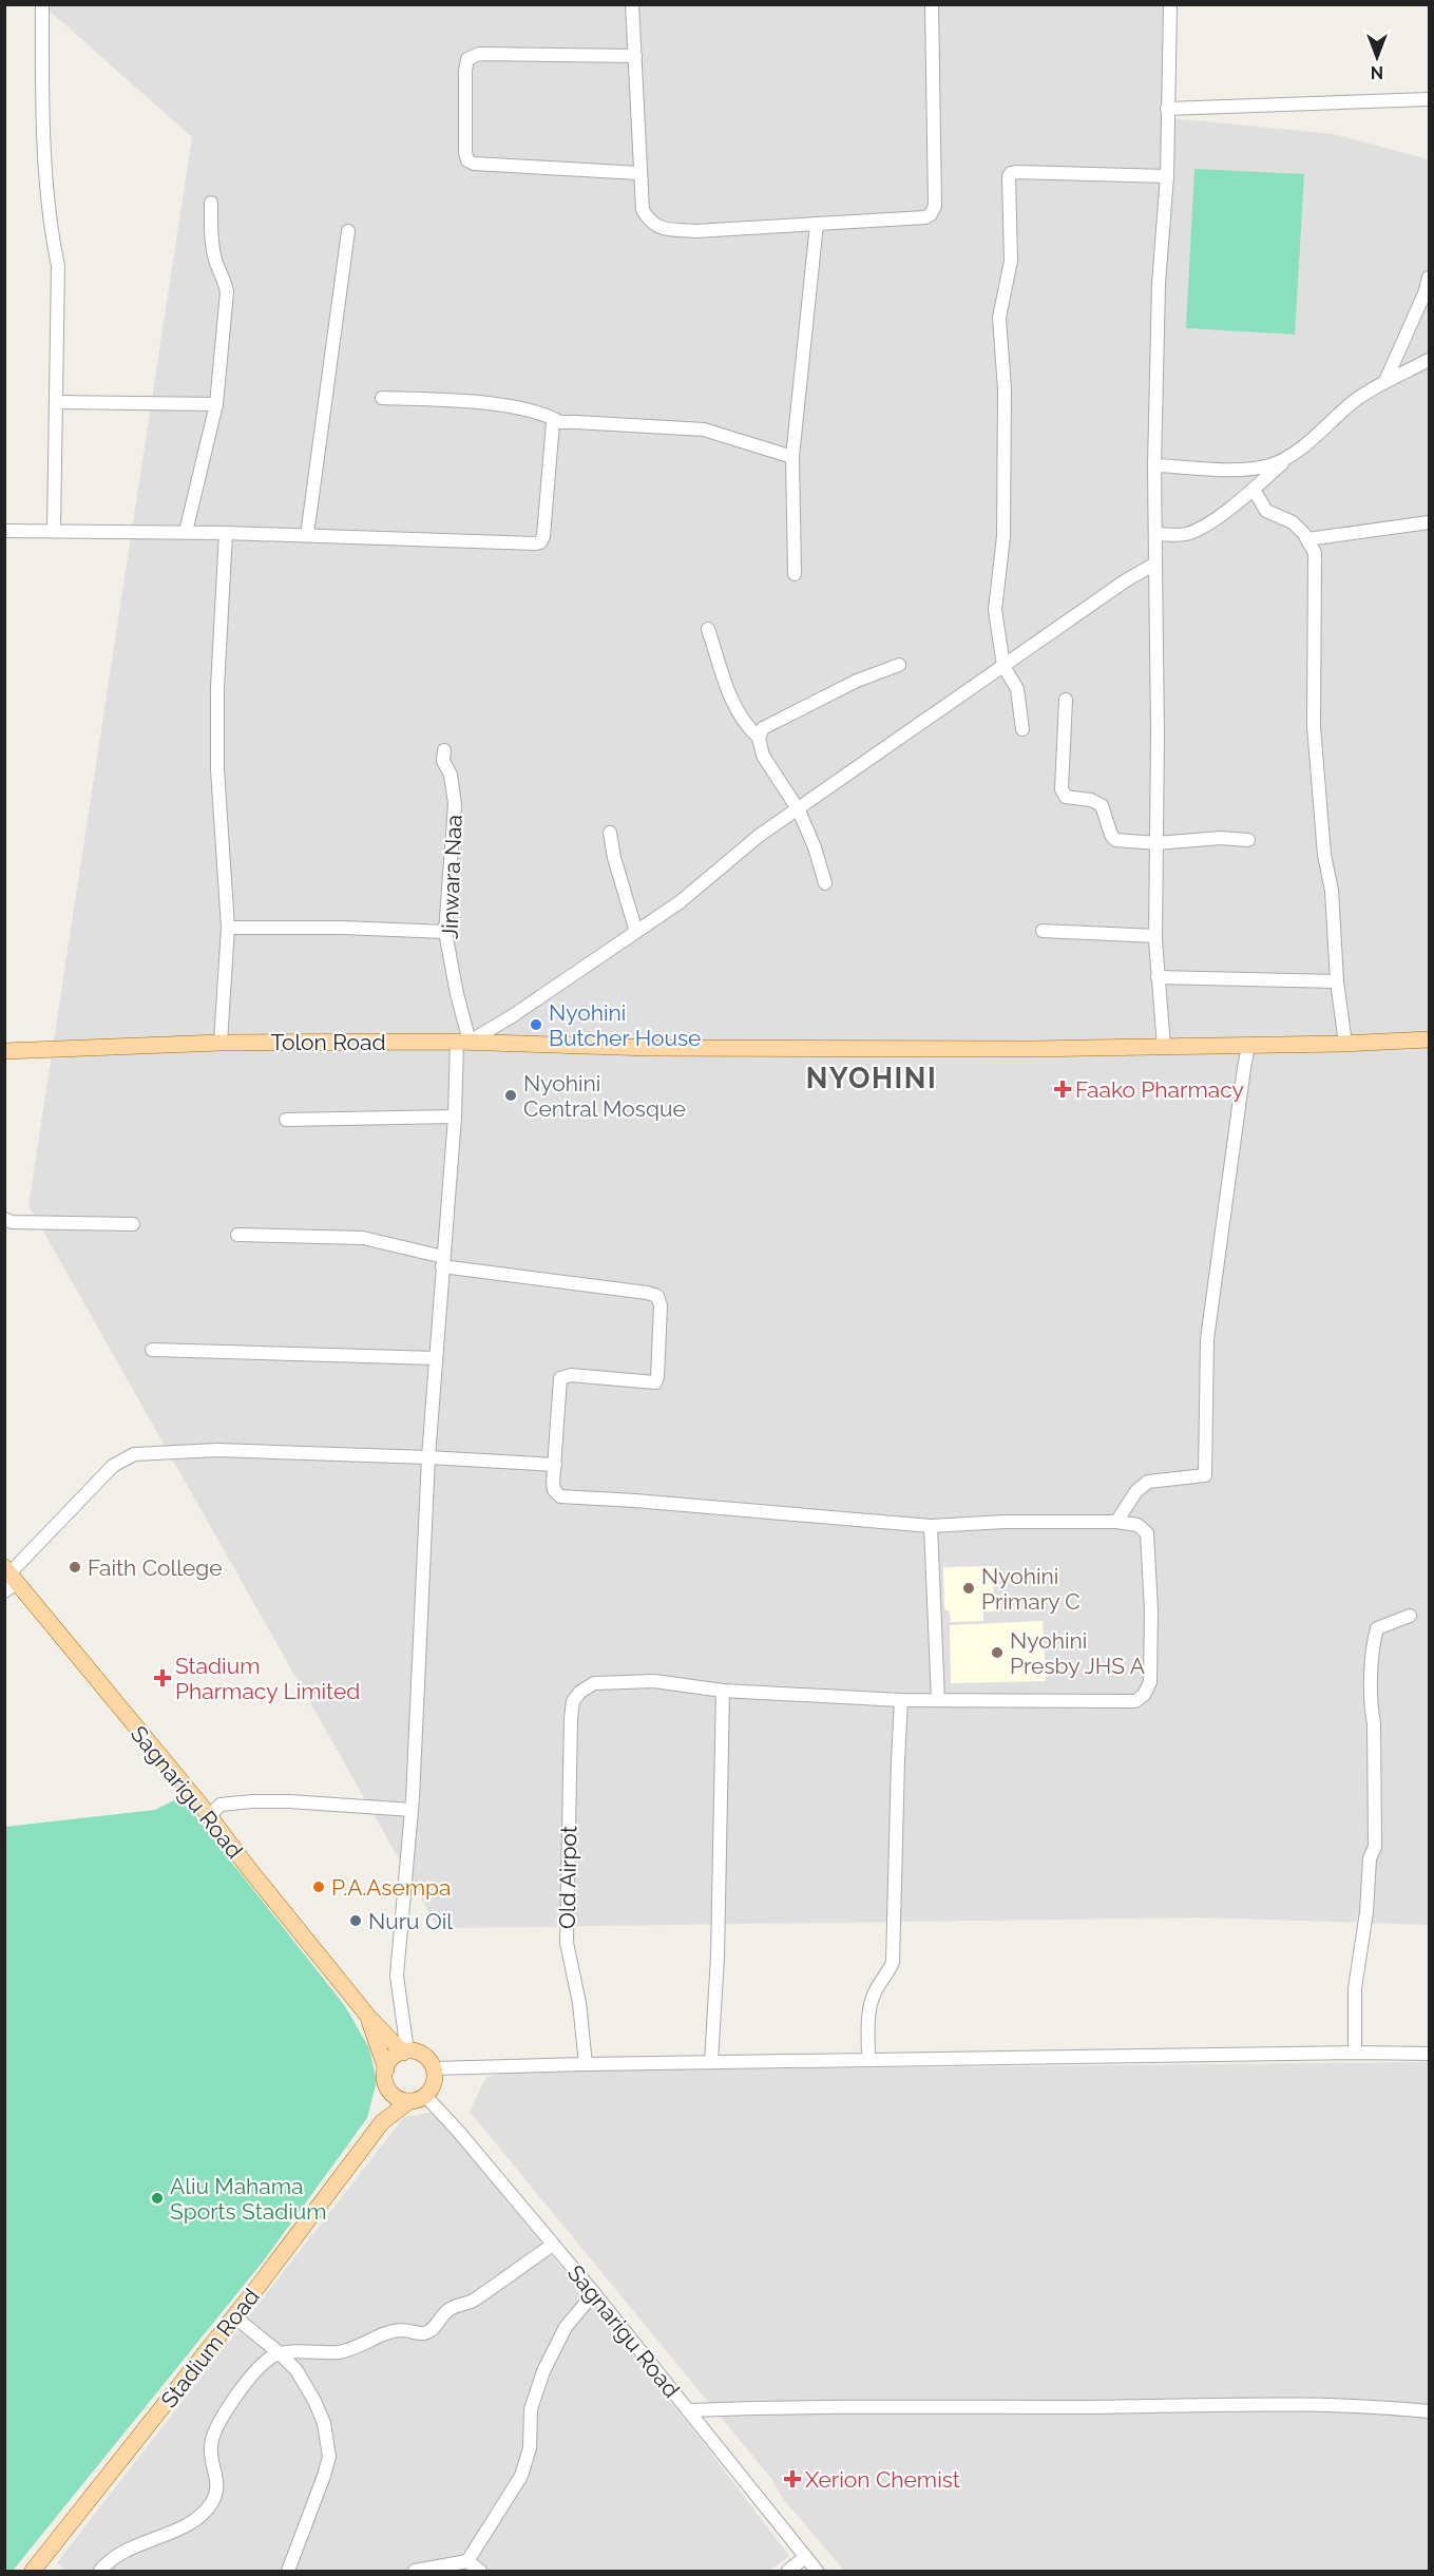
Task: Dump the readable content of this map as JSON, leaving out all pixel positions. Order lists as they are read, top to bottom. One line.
{"streets":{"main road":["Tolon Road","Sagnarigu Road","Stadium Road"],"street":["Jinwara Naa","Old Airpot"]},"crossings":[["Jinwara Naa","Tolon Road"],["Jinwara Naa","Sagnarigu Road"],["Jinwara Naa","Stadium Road"],["Sagnarigu Road","Stadium Road"]],"districts":["NYOHINI"],"places":{"other":["Nyohini Butcher House","Nyohini Central Mosque","Faith College","Nyohini Primary C","Nyohini Presby JHS A","P.A.Asempa","Nuru Oil","Aliu Mahama Sports Stadium"],"health":["Faako Pharmacy","Stadium Pharmacy Limited","Xerion Chemist"]},"north":"bottom"}
